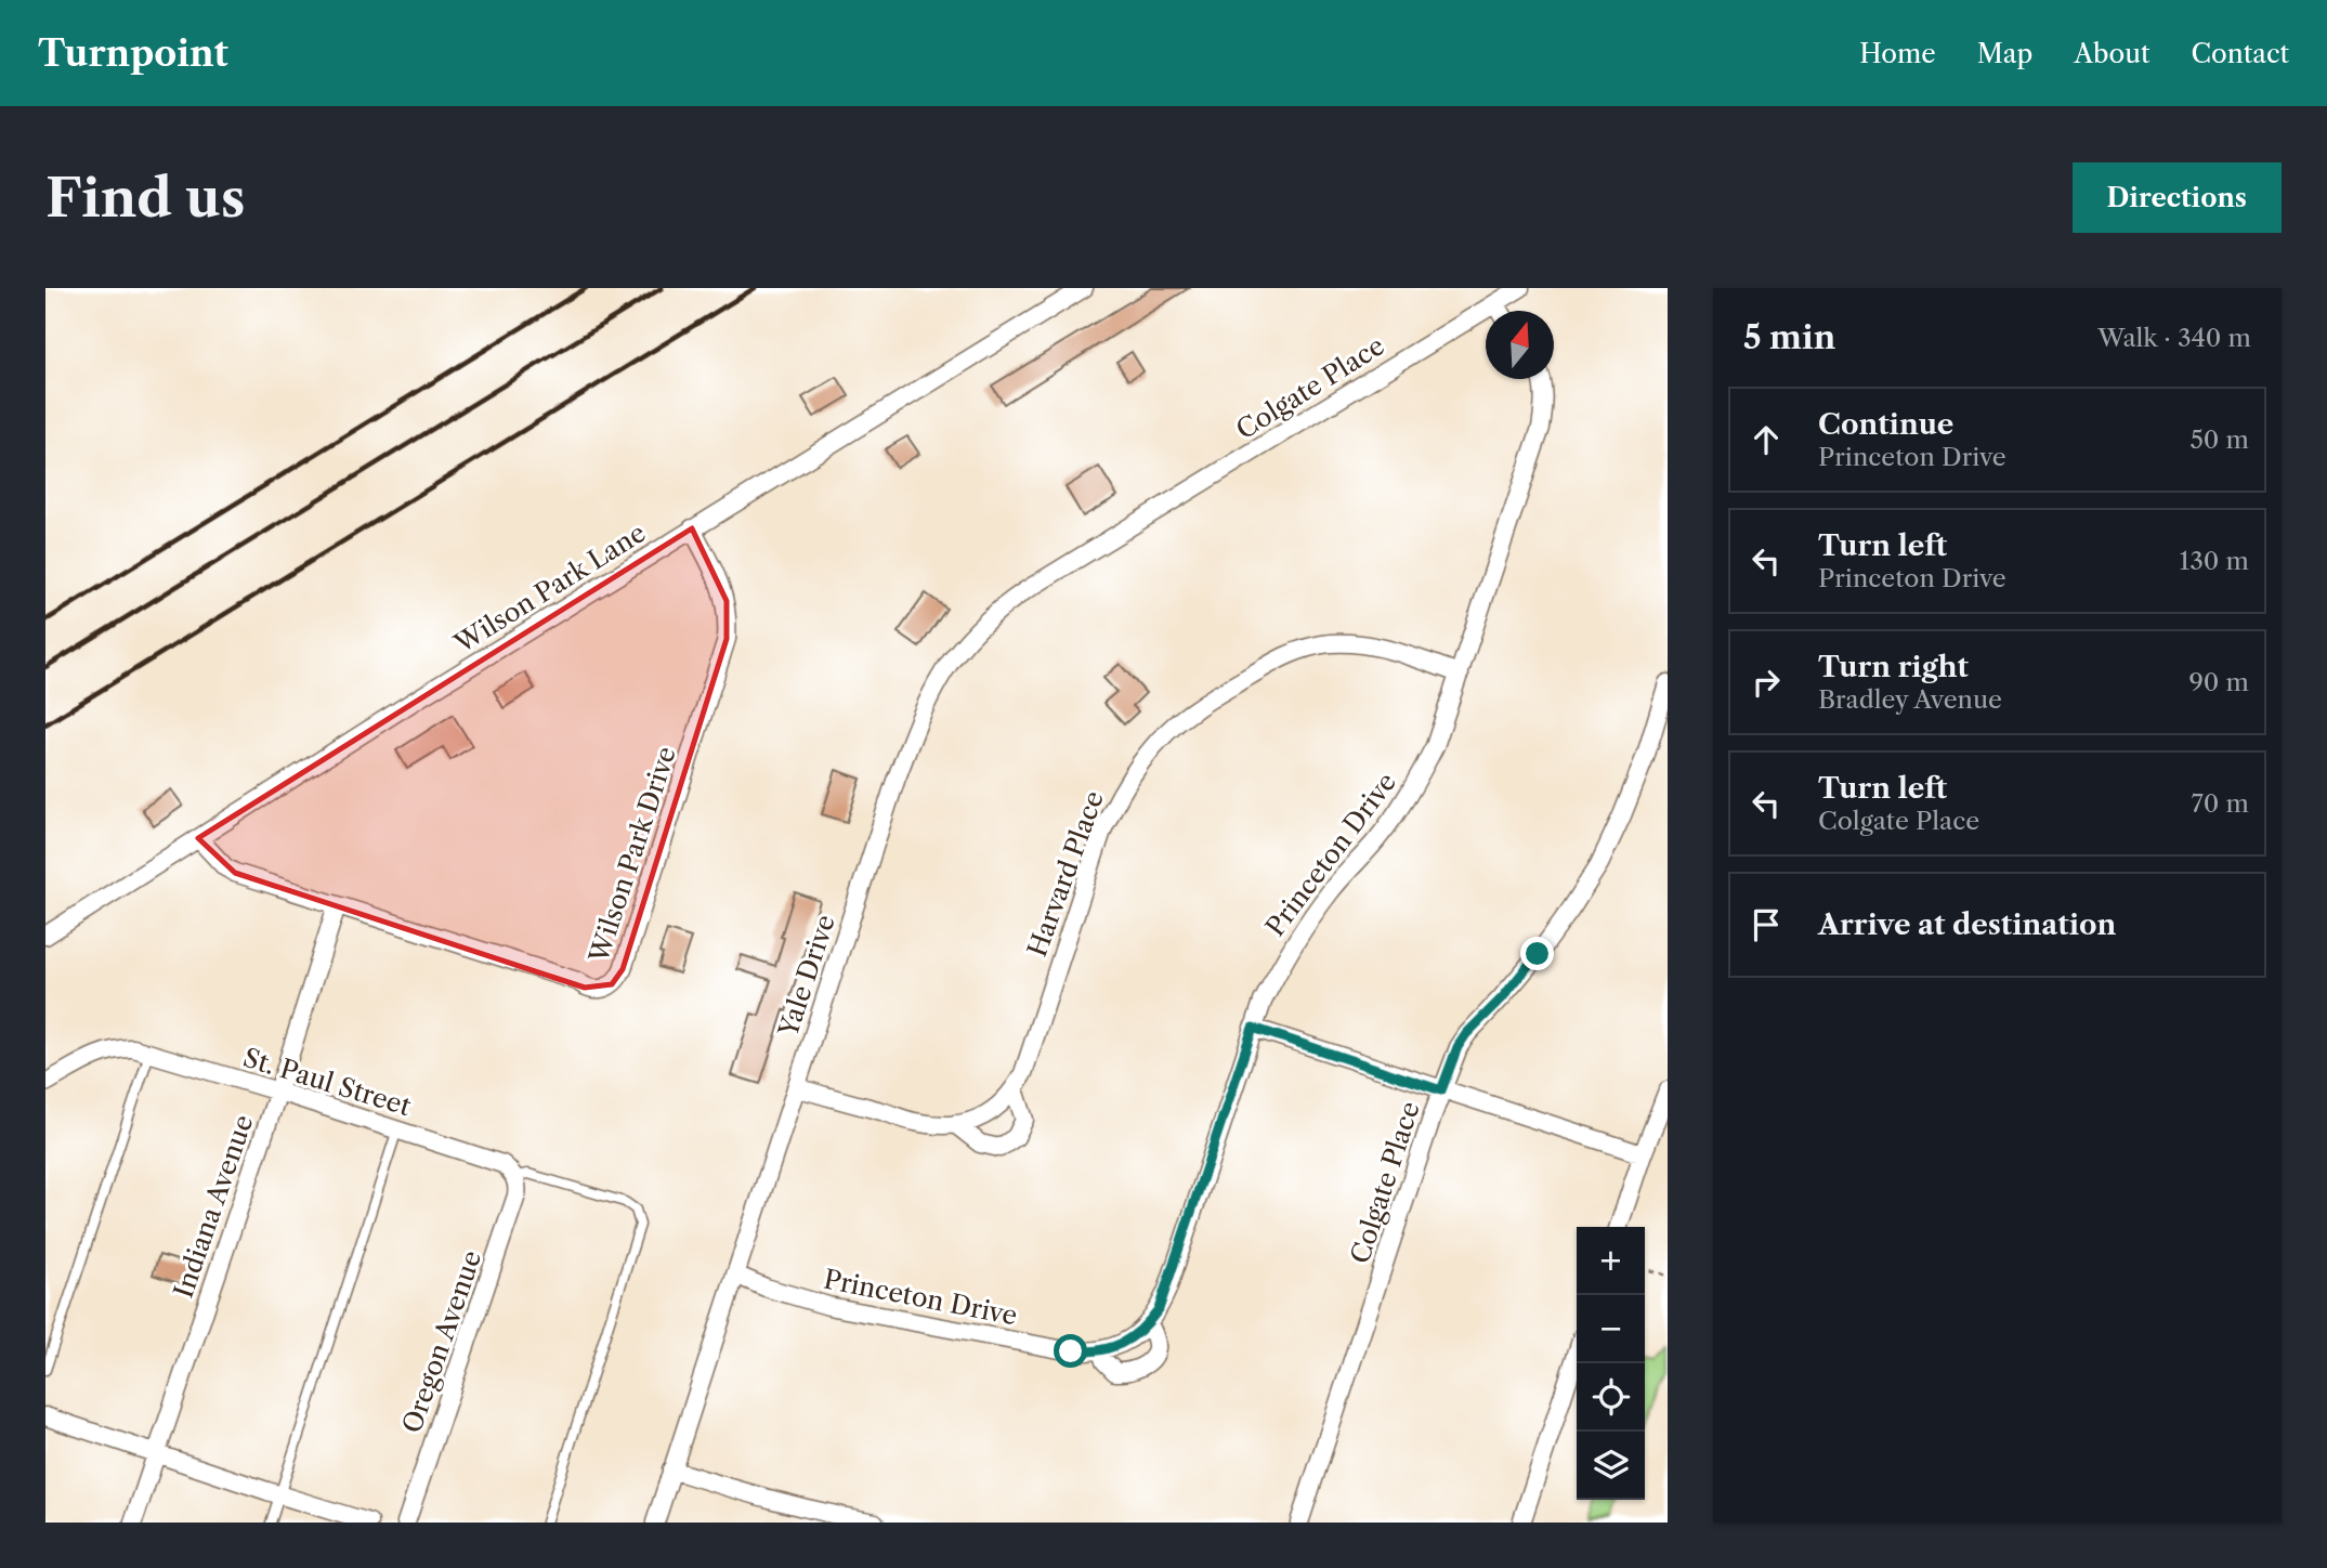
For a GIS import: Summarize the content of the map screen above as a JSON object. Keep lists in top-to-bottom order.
{
  "streets": {
    "street": [
      "Colgate Place",
      "Wilson Park Lane",
      "Wilson Park Drive",
      "Princeton Drive",
      "Harvard Place",
      "Yale Drive",
      "St. Paul Street",
      "Indiana Avenue",
      "Oregon Avenue"
    ]
  },
  "crossings": [
    ["Colgate Place", "Yale Drive"],
    ["Wilson Park Lane", "Wilson Park Drive"],
    ["Wilson Park Drive", "Indiana Avenue"],
    ["Princeton Drive", "Harvard Place"],
    ["Princeton Drive", "Yale Drive"],
    ["Harvard Place", "Yale Drive"],
    ["St. Paul Street", "Indiana Avenue"],
    ["St. Paul Street", "Oregon Avenue"]
  ],
  "north": "top",
  "page": {
    "header": "Turnpoint",
    "nav": [
      "Home",
      "Map",
      "About",
      "Contact"
    ],
    "buttons": "Directions",
    "title": "Find us",
    "heading": ["5 min", "Walk · 340 m"],
    "list": [
      ["Continue", "Princeton Drive", "50 m"],
      ["Turn left", "Princeton Drive", "130 m"],
      ["Turn right", "Bradley Avenue", "90 m"],
      ["Turn left", "Colgate Place", "70 m"],
      "Arrive at destination"
    ],
    "map_buttons": ["+", "−"]
  }
}
